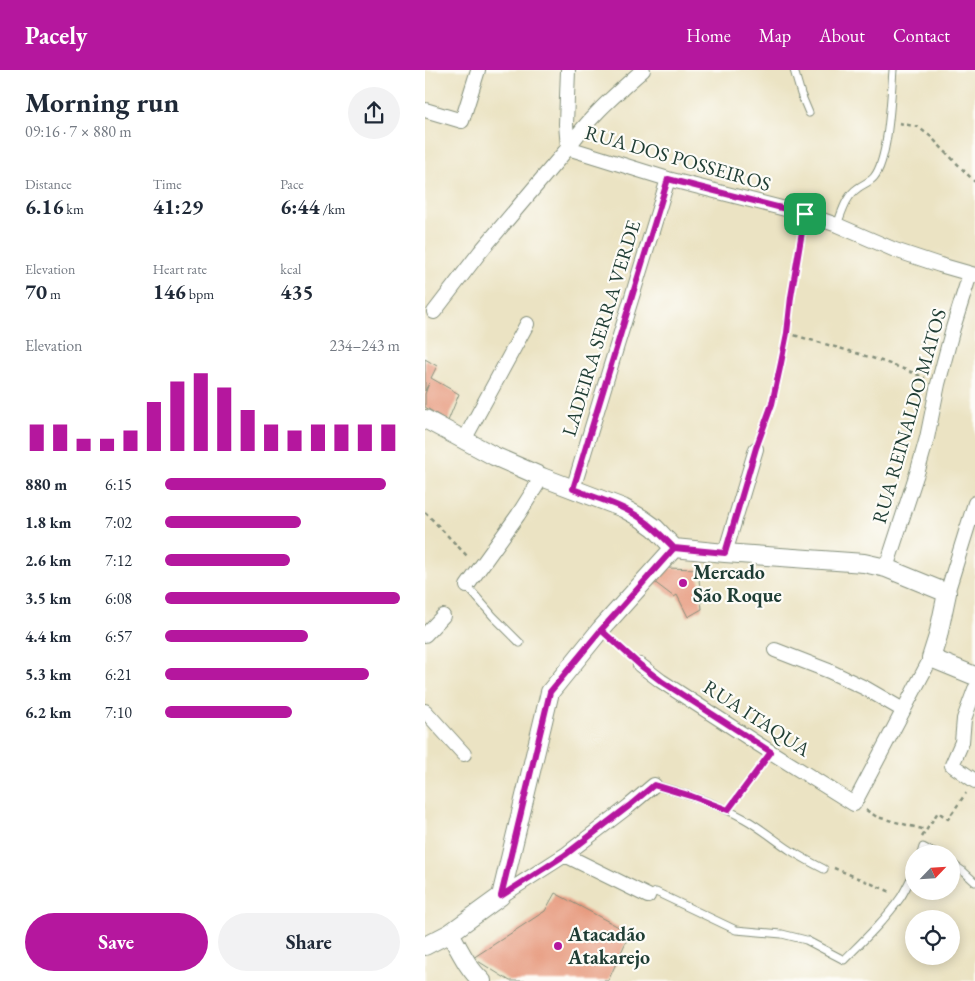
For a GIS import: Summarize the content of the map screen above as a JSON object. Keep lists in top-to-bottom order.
{
  "streets": {
    "street": [
      "RUA DOS POSSEIROS",
      "LADEIRA SERRA VERDE",
      "RUA REINALDO MATOS",
      "RUA ITAQUA"
    ]
  },
  "crossings": [
    ["RUA DOS POSSEIROS", "LADEIRA SERRA VERDE"],
    ["RUA DOS POSSEIROS", "RUA REINALDO MATOS"]
  ],
  "places": ["Mercado São Roque", "Atacadão Atakarejo"],
  "north": "top right",
  "page": {
    "header": "Pacely",
    "nav": [
      "Home",
      "Map",
      "About",
      "Contact"
    ],
    "heading": ["Morning run", "09:16 · 7 × 880 m"],
    "stats": [
      ["Distance", "6.16 km"],
      ["Time", "41:29"],
      ["Pace", "6:44 /km"],
      ["Elevation", "70 m"],
      ["Heart rate", "146 bpm"],
      ["kcal", "435"]
    ],
    "chart": ["Elevation", "234–243 m"],
    "list": [
      {
        "name": "880 m",
        "note": "6:15"
      },
      {
        "name": "1.8 km",
        "note": "7:02"
      },
      {
        "name": "2.6 km",
        "note": "7:12"
      },
      {
        "name": "3.5 km",
        "note": "6:08"
      },
      {
        "name": "4.4 km",
        "note": "6:57"
      },
      {
        "name": "5.3 km",
        "note": "6:21"
      },
      {
        "name": "6.2 km",
        "note": "7:10"
      }
    ],
    "buttons": ["Save", "Share"]
  }
}
